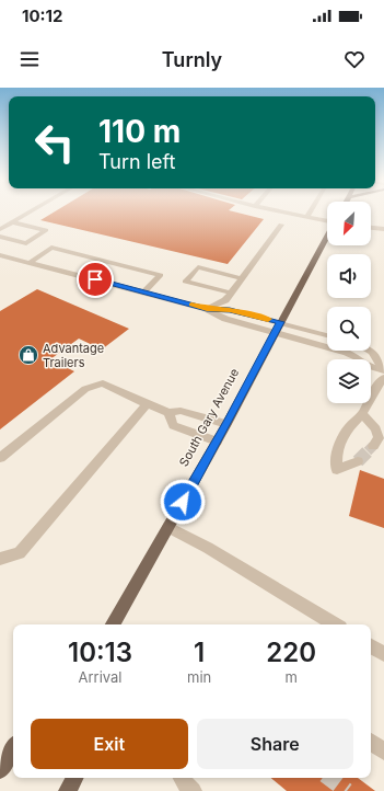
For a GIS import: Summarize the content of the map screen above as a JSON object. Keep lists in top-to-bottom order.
{
  "streets": {
    "main road": ["South Gary Avenue"]
  },
  "places": {
    "shop": ["Advantage Trailers"]
  },
  "north": "bottom left",
  "page": {
    "status": "10:12",
    "header": "Turnly",
    "turn": ["110 m", "Turn left"],
    "eta": [
      "10:13",
      "Arrival",
      "1",
      "min",
      "220",
      "m"
    ],
    "buttons": ["Exit", "Share"]
  }
}
